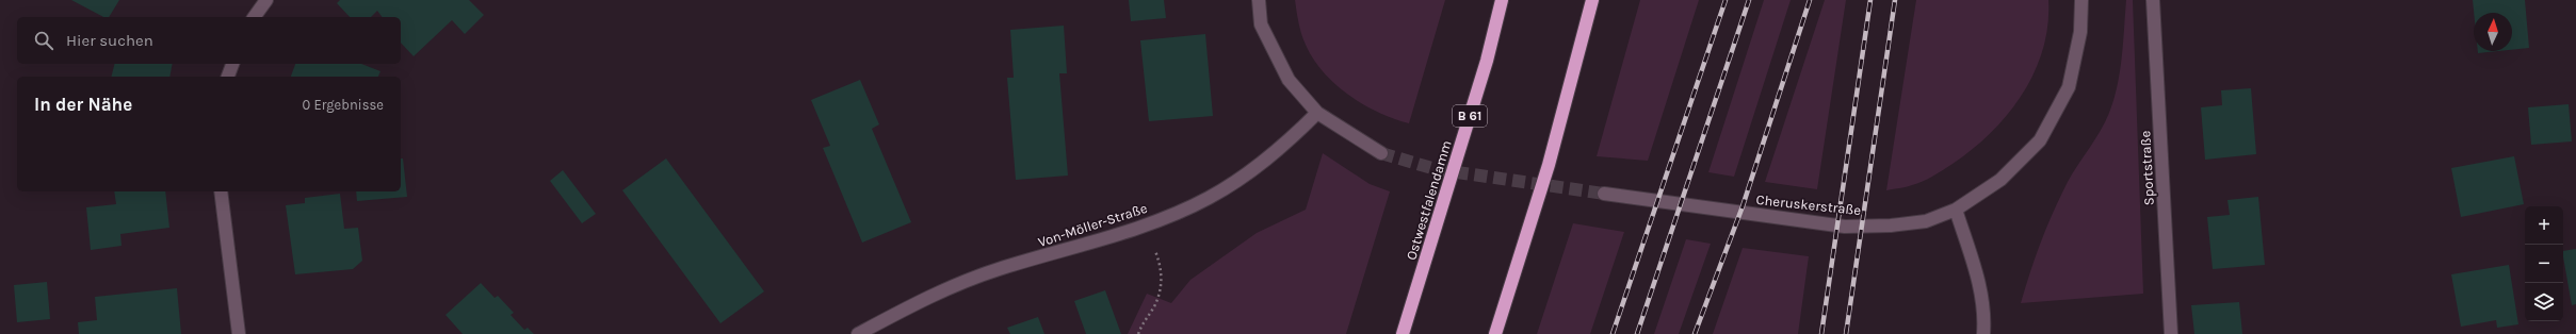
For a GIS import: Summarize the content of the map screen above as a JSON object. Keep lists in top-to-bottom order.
{
  "streets": {
    "highway": ["B 61", "Ostwestfalendamm"],
    "street": ["Sportstraße", "Cheruskerstraße", "Von-Möller-Straße"]
  },
  "north": "top",
  "page": {
    "search": "Hier suchen",
    "heading": ["In der Nähe", "0 Ergebnisse"],
    "map_buttons": ["+", "−"]
  }
}
